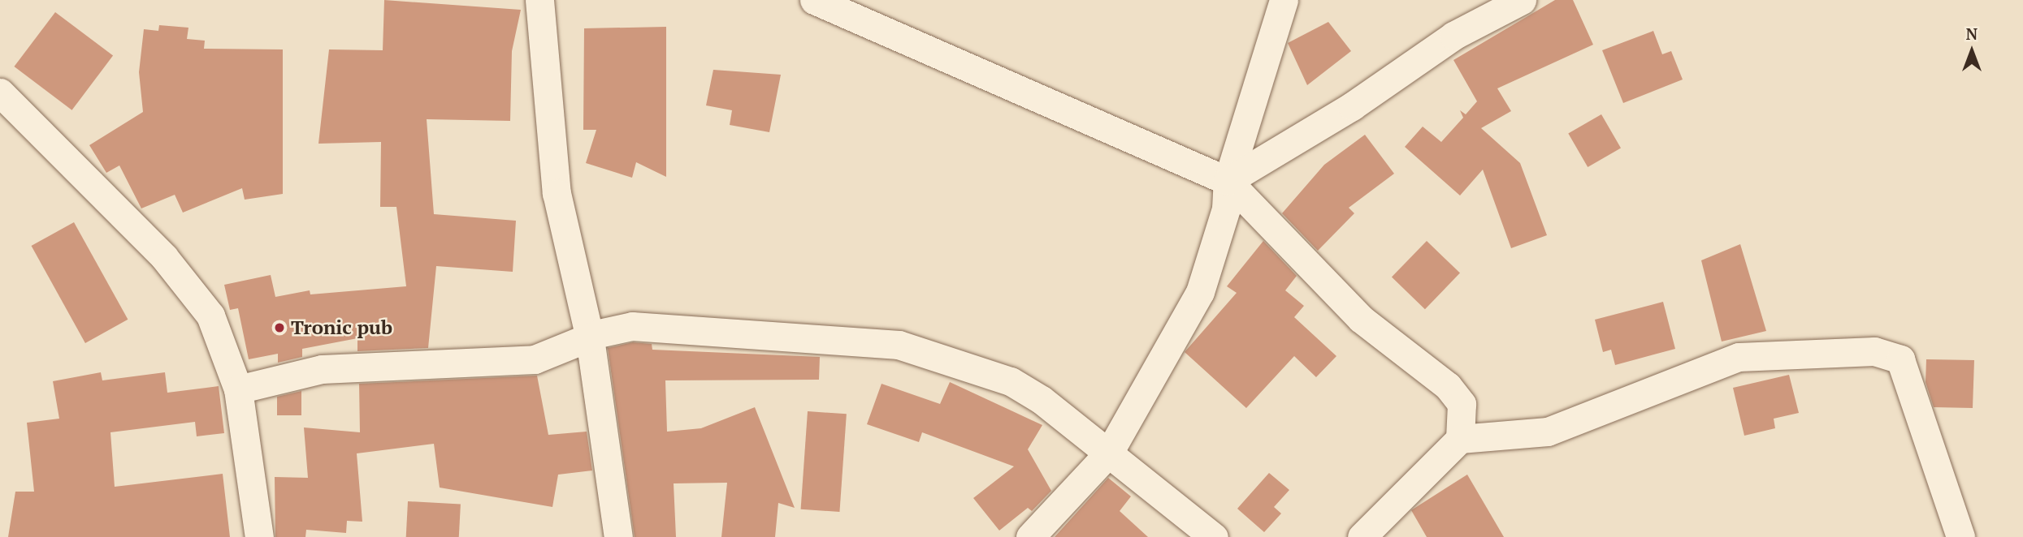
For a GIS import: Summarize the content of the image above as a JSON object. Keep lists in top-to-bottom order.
{
  "places": ["Tronic pub"],
  "north": "top"
}
